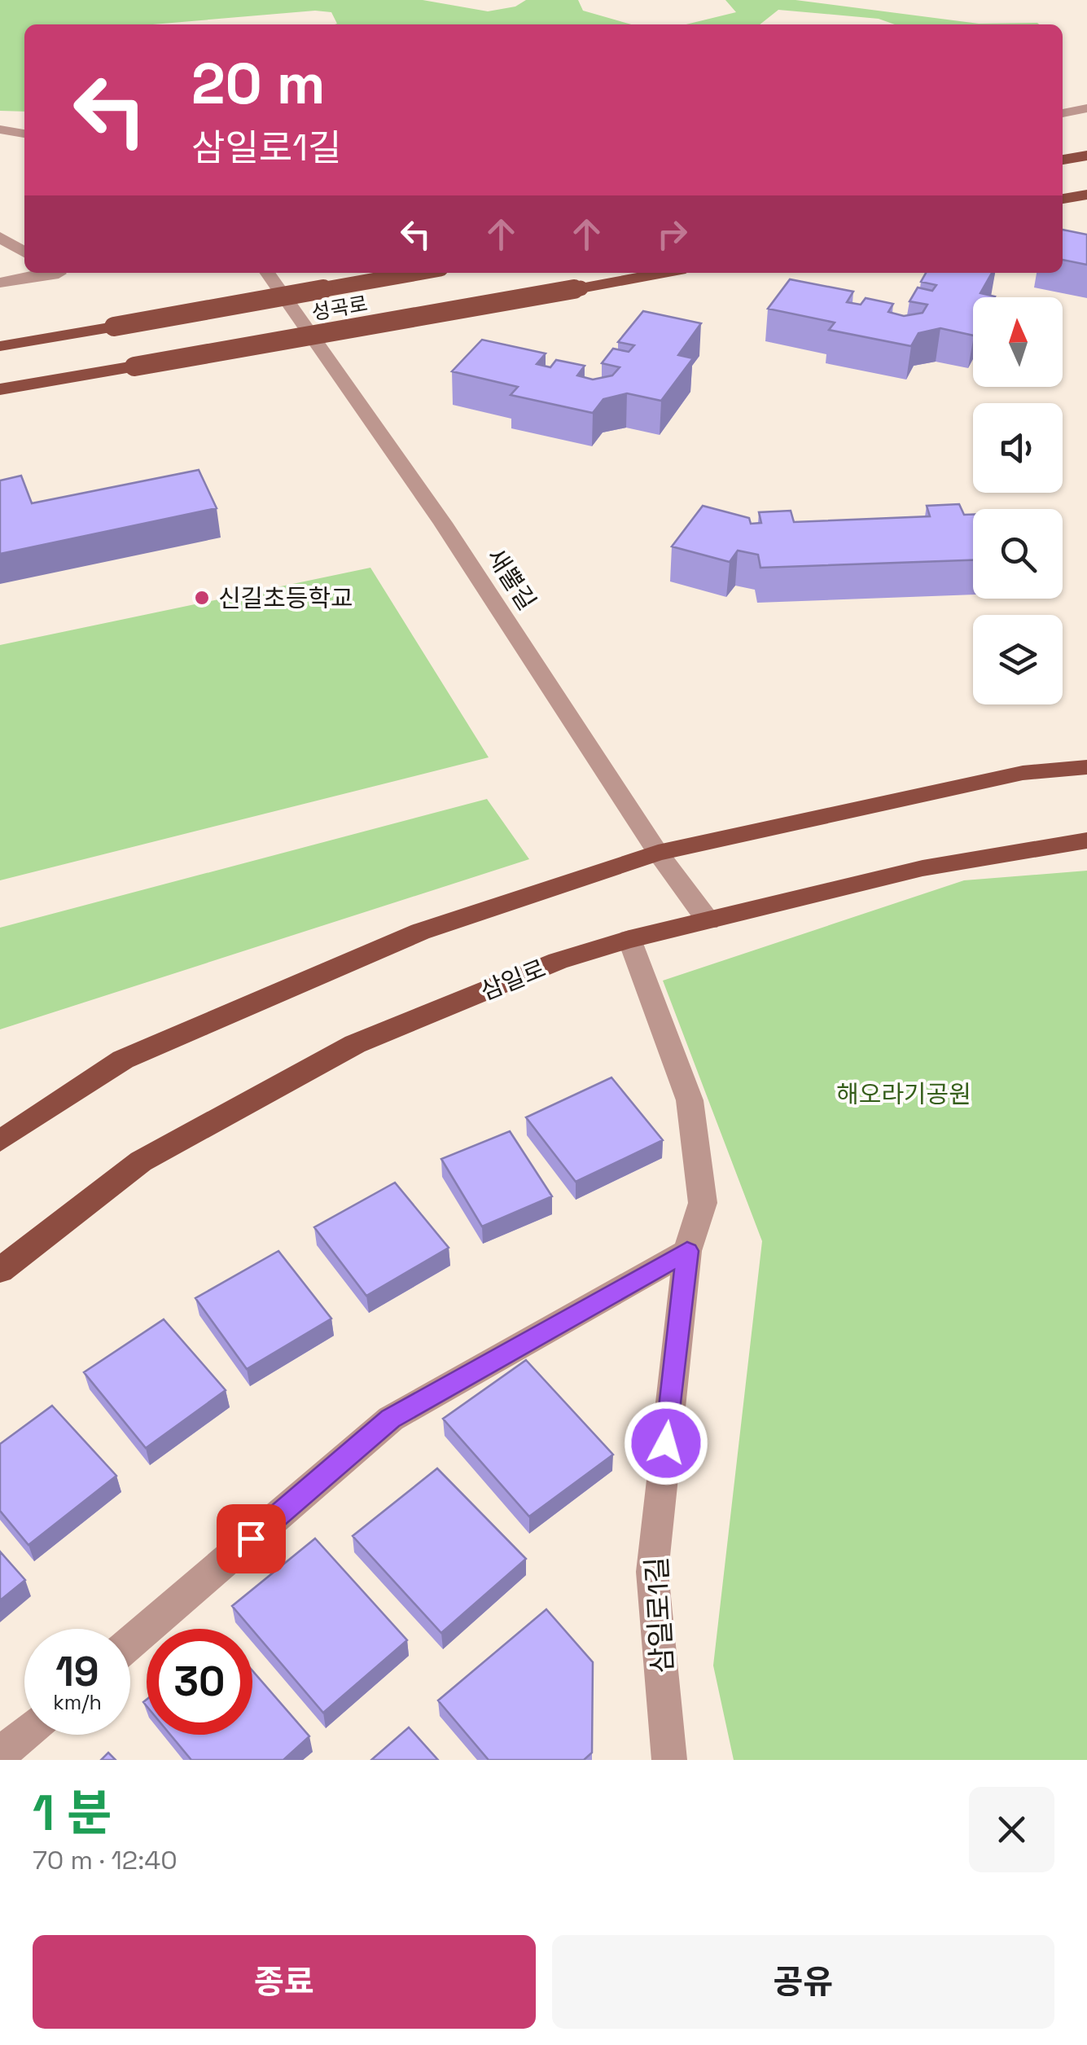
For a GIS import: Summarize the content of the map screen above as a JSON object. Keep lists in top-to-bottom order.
{
  "streets": {
    "main road": ["성곡로", "삼일로"],
    "street": ["새뿔길", "삼일로1길"]
  },
  "crossings": [
    ["새뿔길", "삼일로"],
    ["삼일로", "삼일로1길"]
  ],
  "parks": ["해오라기공원"],
  "places": ["신길초등학교"],
  "north": "top",
  "page": {
    "turn": ["20 m", "삼일로1길"],
    "speed": "19 km/h",
    "limit": "30",
    "heading": ["1 분", "70 m · 12:40"],
    "buttons": ["종료", "공유"]
  }
}
